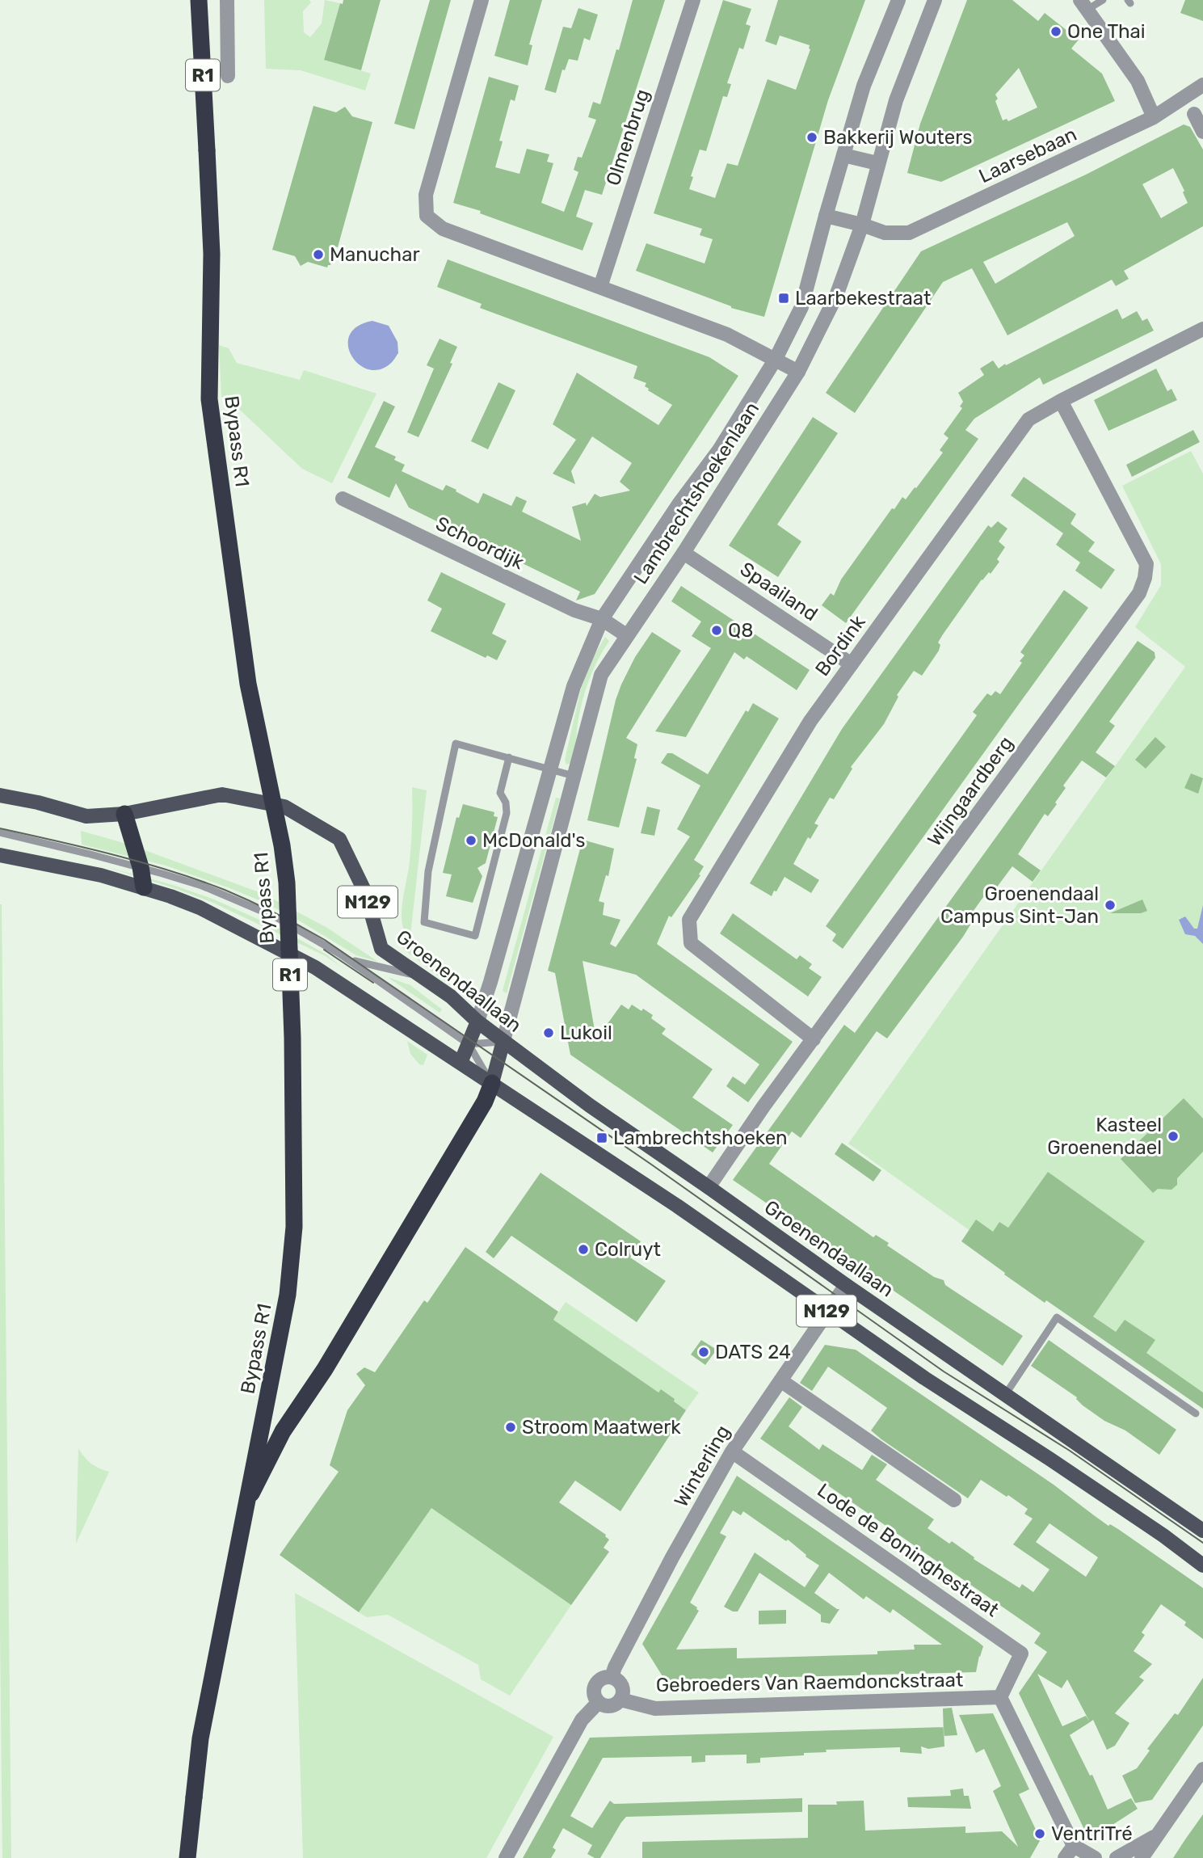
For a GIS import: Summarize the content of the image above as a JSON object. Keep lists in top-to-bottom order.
{
  "streets": {
    "highway": ["R1", "Bypass R1"],
    "main road": ["N129", "Groenendaallaan"],
    "street": [
      "Olmenbrug",
      "Laarsebaan",
      "Lambrechtshoekenlaan",
      "Schoordijk",
      "Spaailand",
      "Bordink",
      "Wijngaardberg",
      "Winterling",
      "Lode de Boninghestraat",
      "Gebroeders Van Raemdonckstraat"
    ]
  },
  "crossings": [
    ["Laarsebaan", "Lambrechtshoekenlaan"],
    ["Lambrechtshoekenlaan", "Schoordijk"],
    ["Lambrechtshoekenlaan", "Spaailand"],
    ["Lambrechtshoekenlaan", "Groenendaallaan"],
    ["Spaailand", "Bordink"],
    ["Bordink", "Wijngaardberg"],
    ["Wijngaardberg", "Groenendaallaan"],
    ["N129", "Winterling"],
    ["Groenendaallaan", "Winterling"],
    ["Winterling", "Lode de Boninghestraat"],
    ["Winterling", "Gebroeders Van Raemdonckstraat"],
    ["Lode de Boninghestraat", "Gebroeders Van Raemdonckstraat"]
  ],
  "places": {
    "other": [
      "One Thai",
      "Bakkerij Wouters",
      "Manuchar",
      "Q8",
      "McDonald's",
      "Groenendaal Campus Sint-Jan",
      "Lukoil",
      "Kasteel Groenendael",
      "Colruyt",
      "DATS 24",
      "Stroom Maatwerk",
      "VentriTré"
    ],
    "transit": ["Laarbekestraat", "Lambrechtshoeken"]
  }
}
